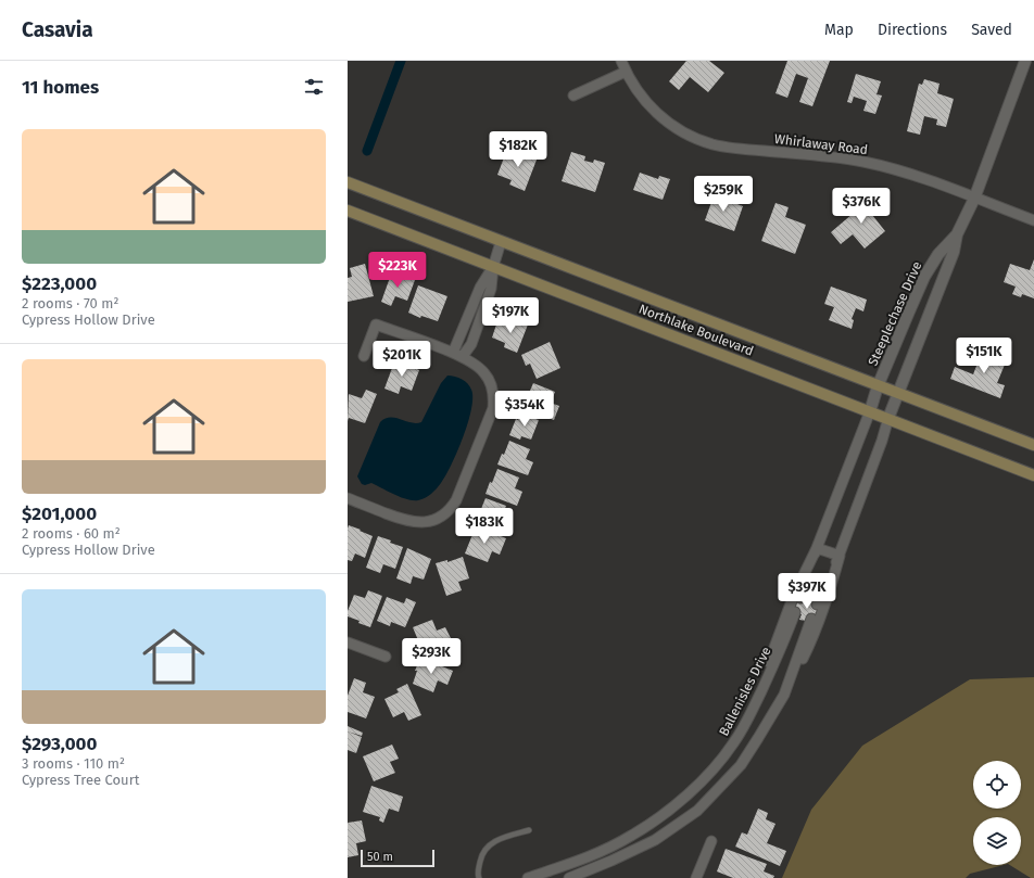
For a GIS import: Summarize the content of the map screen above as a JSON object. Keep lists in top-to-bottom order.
{
  "streets": {
    "main road": ["Northlake Boulevard"],
    "street": ["Whirlaway Road", "Steeplechase Drive", "Ballenisles Drive"]
  },
  "crossings": [
    ["Whirlaway Road", "Steeplechase Drive"],
    ["Steeplechase Drive", "Northlake Boulevard"]
  ],
  "scale_bar": "50 m",
  "page": {
    "header": "Casavia",
    "nav": ["Map", "Directions", "Saved"],
    "heading": "11 homes",
    "list": [
      {
        "name": "$223,000",
        "note": "2 rooms · 70 m² · Cypress Hollow Drive"
      },
      {
        "name": "$201,000",
        "note": "2 rooms · 60 m² · Cypress Hollow Drive"
      },
      {
        "name": "$293,000",
        "note": "3 rooms · 110 m² · Cypress Tree Court"
      }
    ],
    "price": [
      "$182K",
      "$259K",
      "$376K",
      "$223K",
      "$197K",
      "$151K",
      "$201K",
      "$354K",
      "$183K",
      "$397K",
      "$293K"
    ],
    "scale": "50 m"
  }
}
